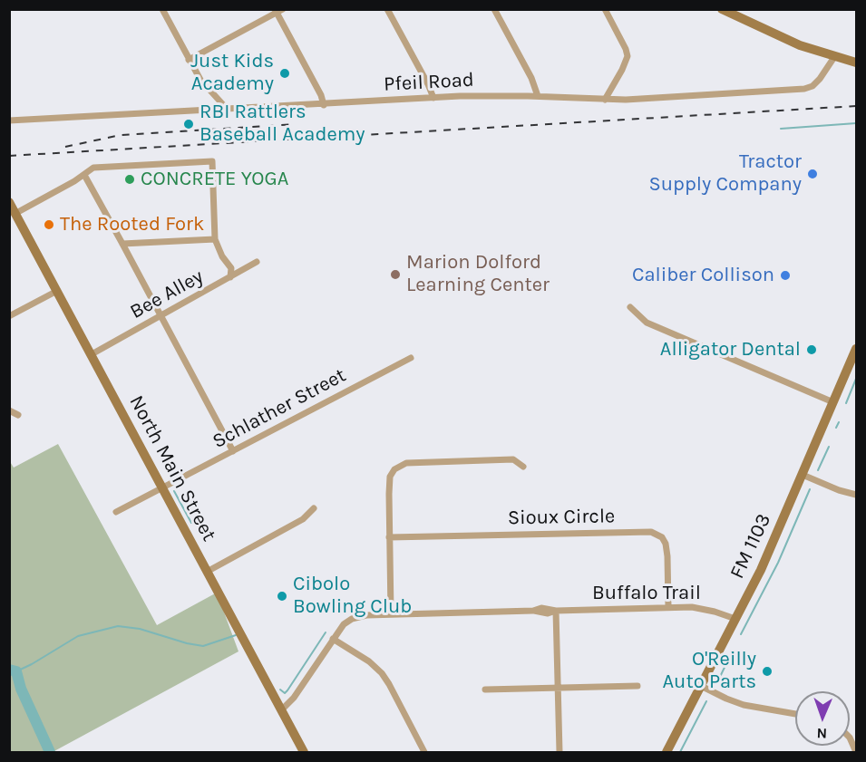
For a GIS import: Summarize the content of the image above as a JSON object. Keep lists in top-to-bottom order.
{
  "streets": {
    "street": [
      "Pfeil Road",
      "Bee Alley",
      "Schlather Street",
      "North Main Street",
      "Sioux Circle",
      "FM 1103",
      "Buffalo Trail"
    ]
  },
  "crossings": [
    ["Bee Alley", "North Main Street"],
    ["Schlather Street", "North Main Street"],
    ["North Main Street", "Buffalo Trail"],
    ["Sioux Circle", "Buffalo Trail"],
    ["FM 1103", "Buffalo Trail"]
  ],
  "places": [
    "Just Kids Academy",
    "RBI Rattlers Baseball Academy",
    "Tractor Supply Company",
    "CONCRETE YOGA",
    "The Rooted Fork",
    "Marion Dolford Learning Center",
    "Caliber Collison",
    "Alligator Dental",
    "Cibolo Bowling Club",
    "O'Reilly Auto Parts"
  ],
  "north": "bottom"
}
